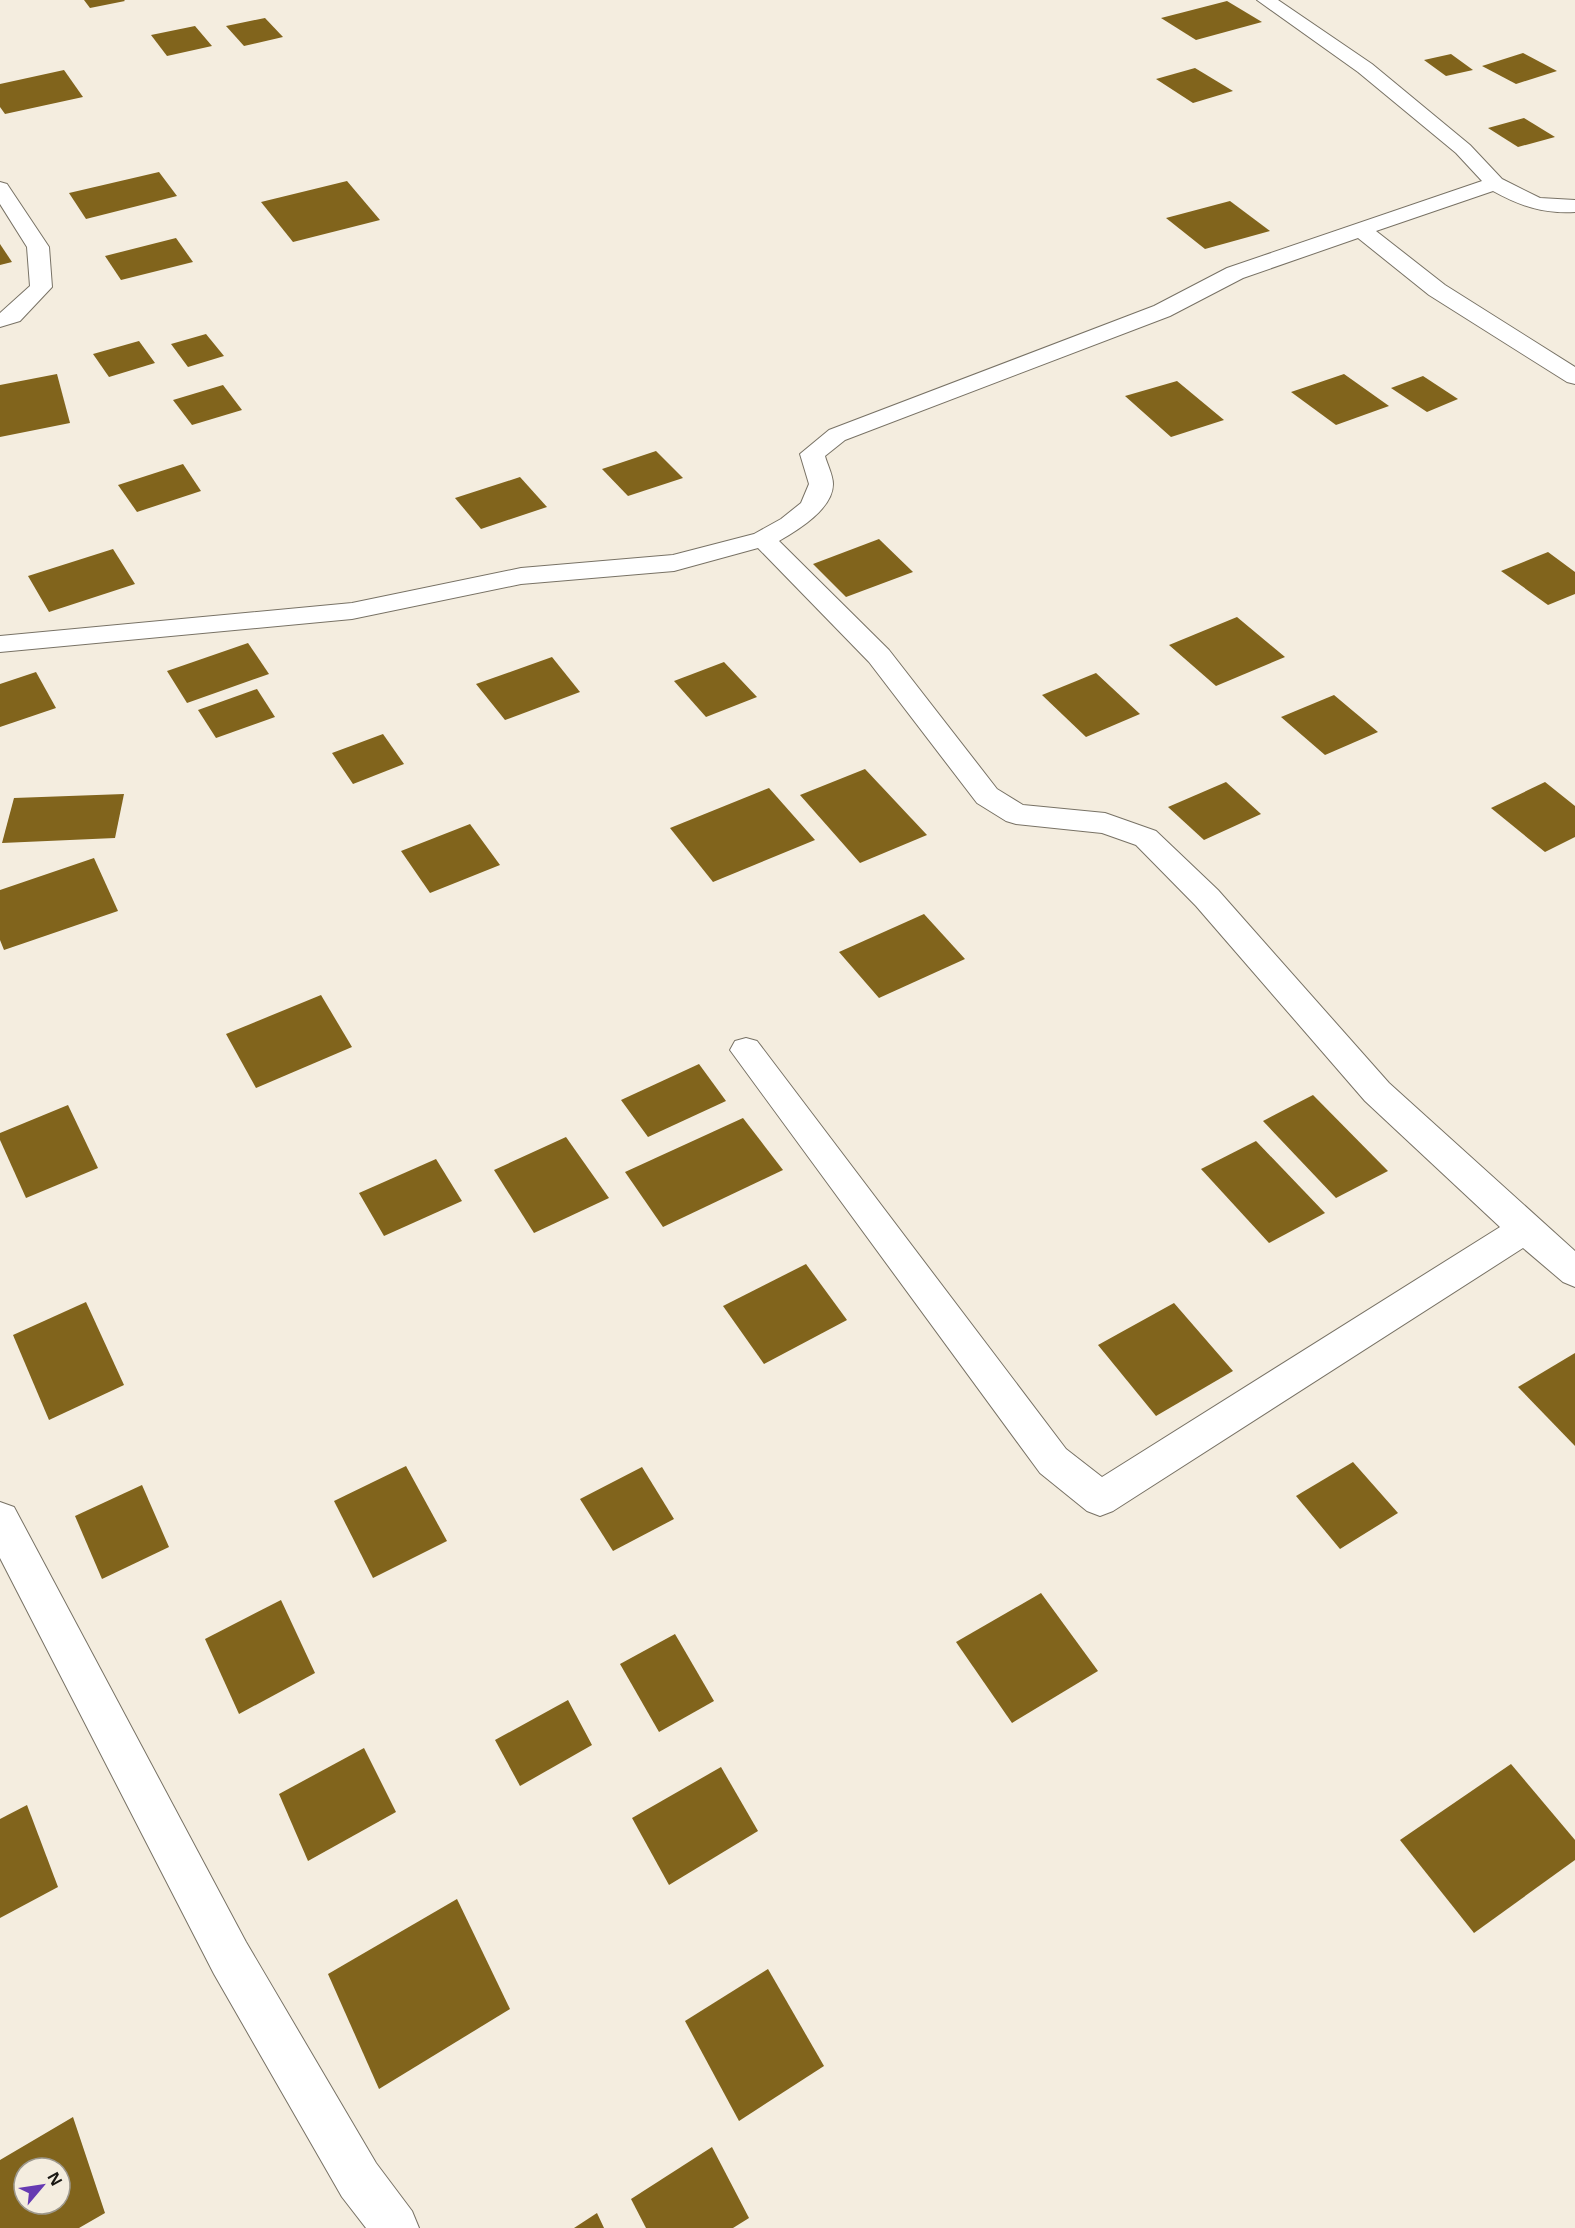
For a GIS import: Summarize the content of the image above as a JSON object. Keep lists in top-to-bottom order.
{
  "north": "top right"
}
